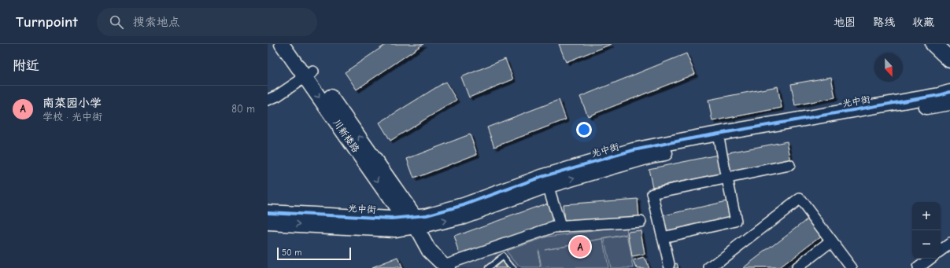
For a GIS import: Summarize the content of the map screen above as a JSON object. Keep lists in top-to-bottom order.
{
  "streets": {
    "street": ["光中街", "川新楼路"]
  },
  "crossings": [
    ["光中街", "川新楼路"]
  ],
  "scale_bar": "50 m",
  "north": "bottom",
  "page": {
    "header": "Turnpoint",
    "search": "搜索地点",
    "nav": ["地图", "路线", "收藏"],
    "heading": "附近",
    "list": [
      {
        "mark": "A",
        "name": "南菜园小学",
        "note": "学校 · 光中街",
        "value": "80 m"
      }
    ],
    "map_buttons": ["+", "−"],
    "pins": "A",
    "scale": "50 m"
  }
}
